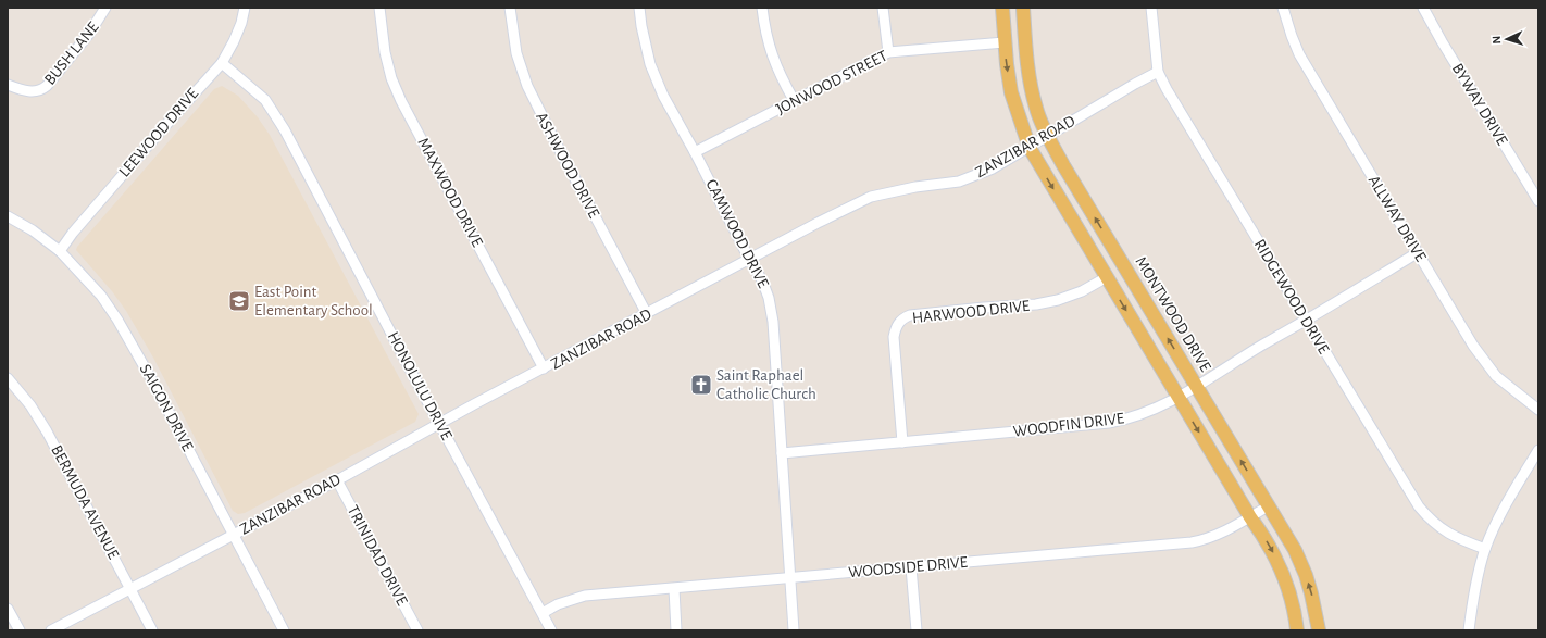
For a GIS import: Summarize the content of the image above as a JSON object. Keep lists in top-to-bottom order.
{
  "streets": {
    "main road": ["MONTWOOD DRIVE"],
    "street": [
      "BUSH LANE",
      "JONWOOD STREET",
      "BYWAY DRIVE",
      "LEEWOOD DRIVE",
      "ZANZIBAR ROAD",
      "ASHWOOD DRIVE",
      "MAXWOOD DRIVE",
      "ALLWAY DRIVE",
      "CAMWOOD DRIVE",
      "RIDGEWOOD DRIVE",
      "HARWOOD DRIVE",
      "HONOLULU DRIVE",
      "SAIGON DRIVE",
      "WOODFIN DRIVE",
      "BERMUDA AVENUE",
      "TRINIDAD DRIVE",
      "WOODSIDE DRIVE"
    ]
  },
  "crossings": [
    ["JONWOOD STREET", "CAMWOOD DRIVE"],
    ["LEEWOOD DRIVE", "HONOLULU DRIVE"],
    ["LEEWOOD DRIVE", "SAIGON DRIVE"],
    ["ZANZIBAR ROAD", "ASHWOOD DRIVE"],
    ["ZANZIBAR ROAD", "MAXWOOD DRIVE"],
    ["ZANZIBAR ROAD", "CAMWOOD DRIVE"],
    ["ZANZIBAR ROAD", "RIDGEWOOD DRIVE"],
    ["ZANZIBAR ROAD", "MONTWOOD DRIVE"],
    ["ZANZIBAR ROAD", "HONOLULU DRIVE"],
    ["ZANZIBAR ROAD", "SAIGON DRIVE"],
    ["ZANZIBAR ROAD", "BERMUDA AVENUE"],
    ["ZANZIBAR ROAD", "TRINIDAD DRIVE"],
    ["ALLWAY DRIVE", "WOODFIN DRIVE"],
    ["CAMWOOD DRIVE", "WOODFIN DRIVE"],
    ["CAMWOOD DRIVE", "WOODSIDE DRIVE"],
    ["RIDGEWOOD DRIVE", "WOODFIN DRIVE"],
    ["HARWOOD DRIVE", "WOODFIN DRIVE"],
    ["MONTWOOD DRIVE", "WOODFIN DRIVE"],
    ["MONTWOOD DRIVE", "WOODSIDE DRIVE"],
    ["HONOLULU DRIVE", "WOODSIDE DRIVE"]
  ],
  "places": {
    "school or university": ["East Point Elementary School"],
    "church": ["Saint Raphael Catholic Church"]
  },
  "north": "left"
}
